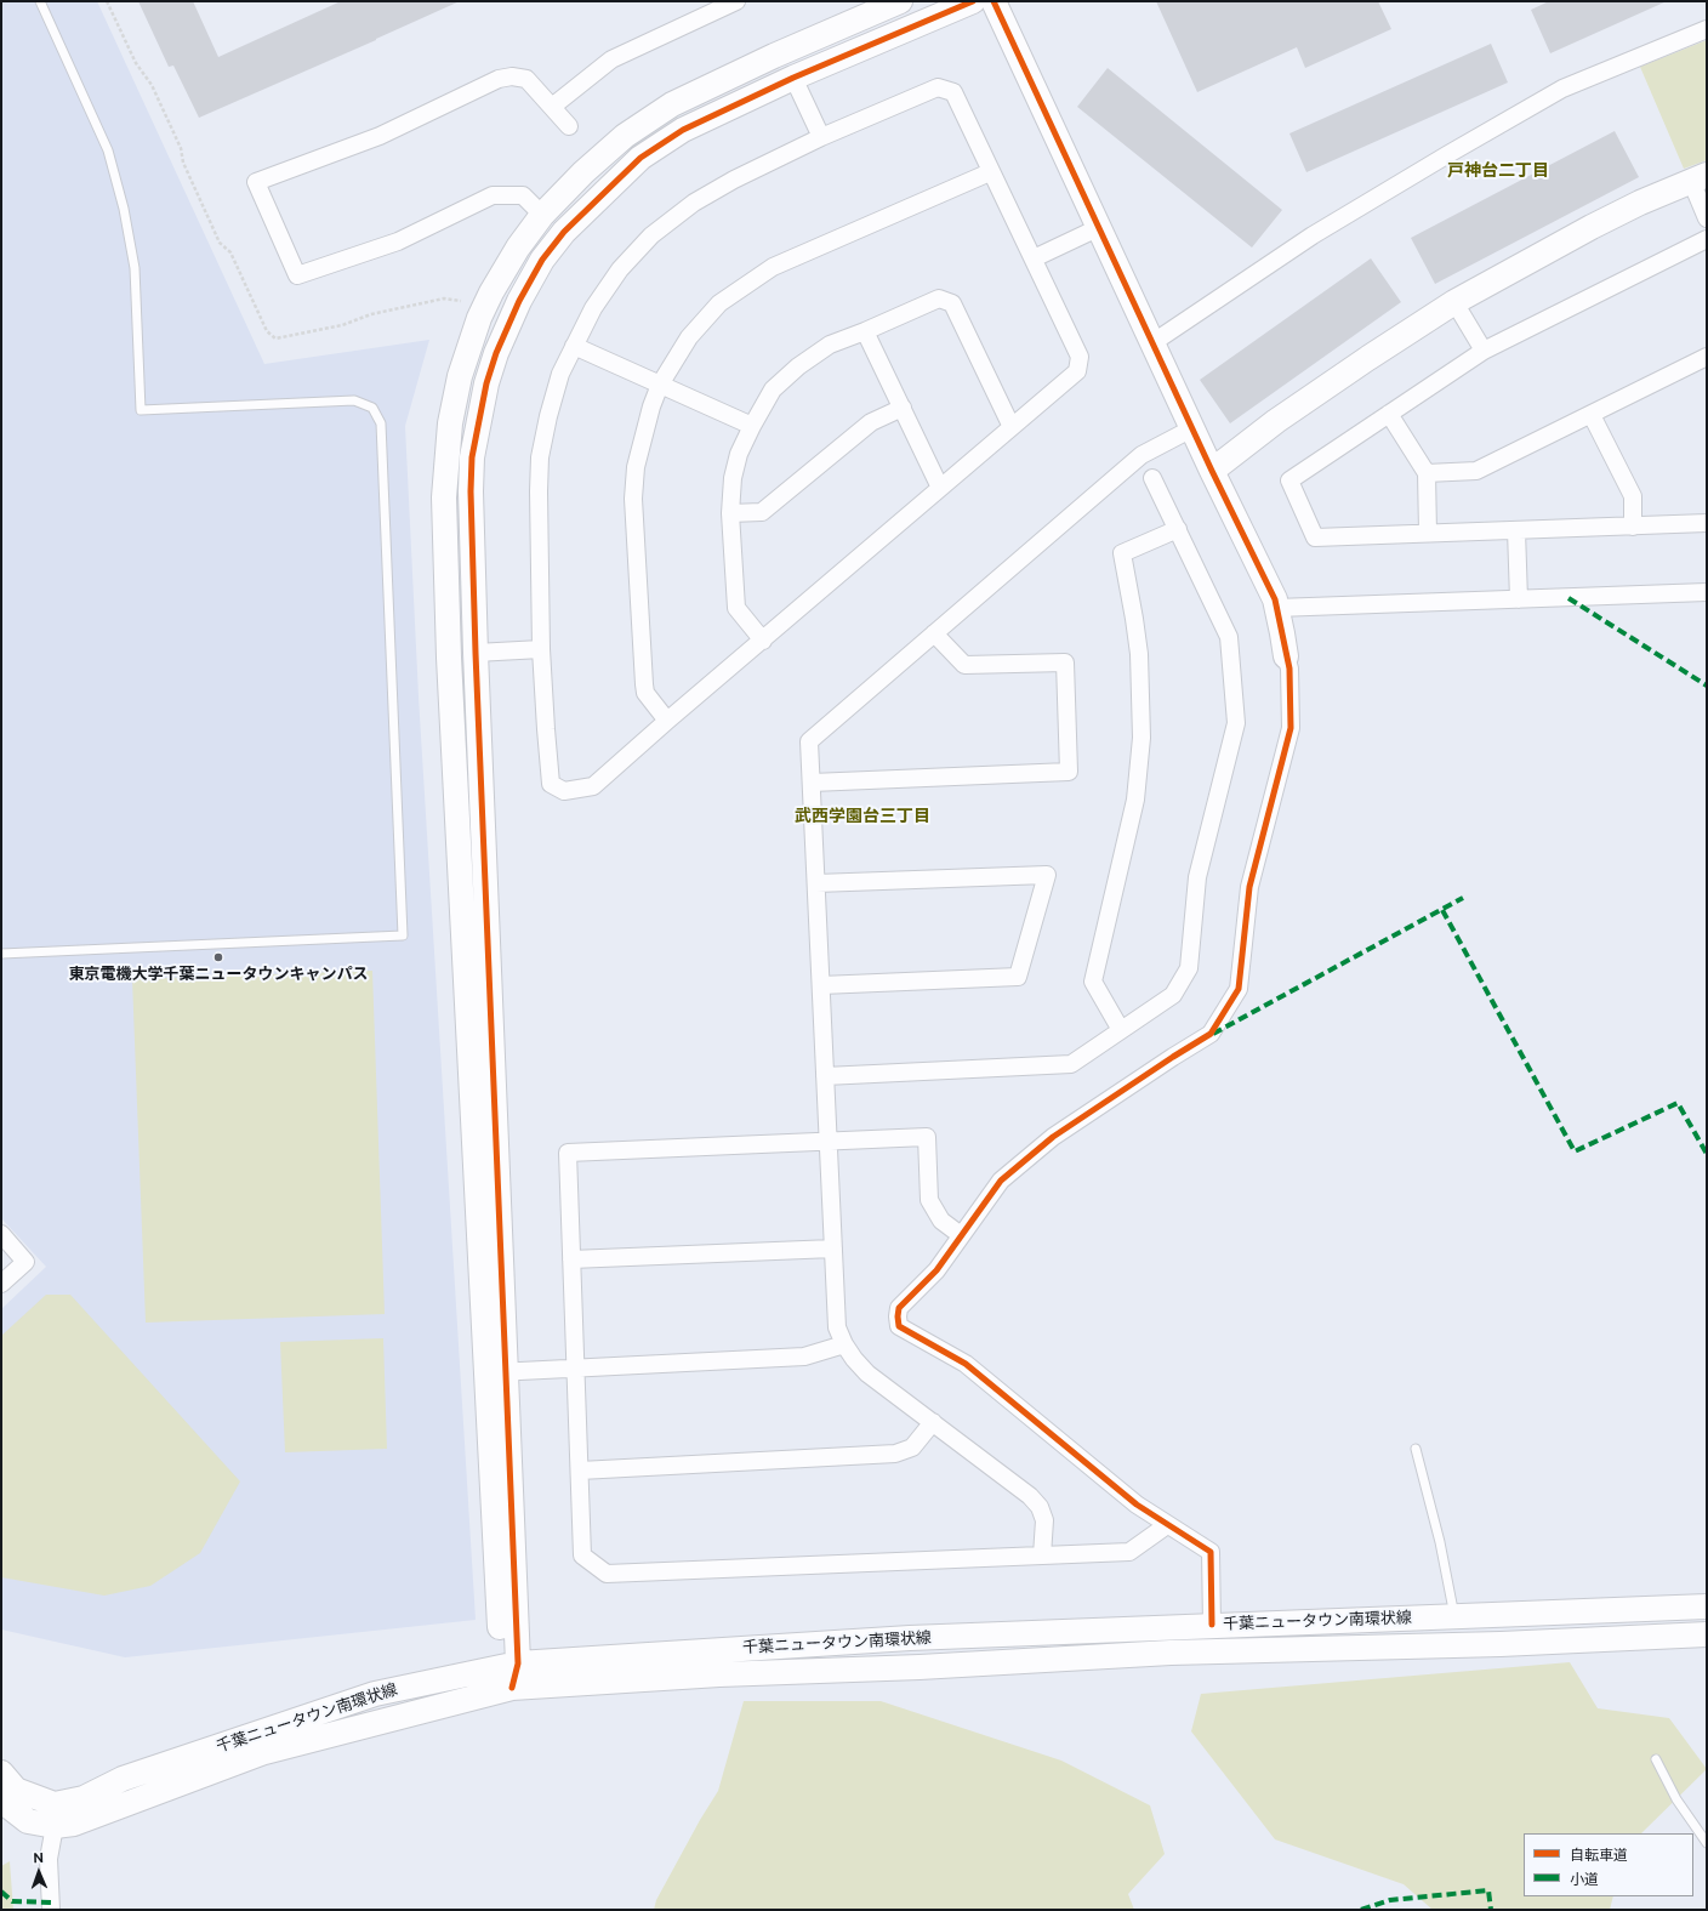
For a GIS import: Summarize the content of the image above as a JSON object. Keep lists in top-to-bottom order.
{
  "streets": {
    "street": ["千葉ニュータウン南環状線"]
  },
  "districts": ["戸神台二丁目", "武西学園台三丁目"],
  "places": ["東京電機大学千葉ニュータウンキャンパス"],
  "legend": ["自転車道", "小道"],
  "north": "top"
}
